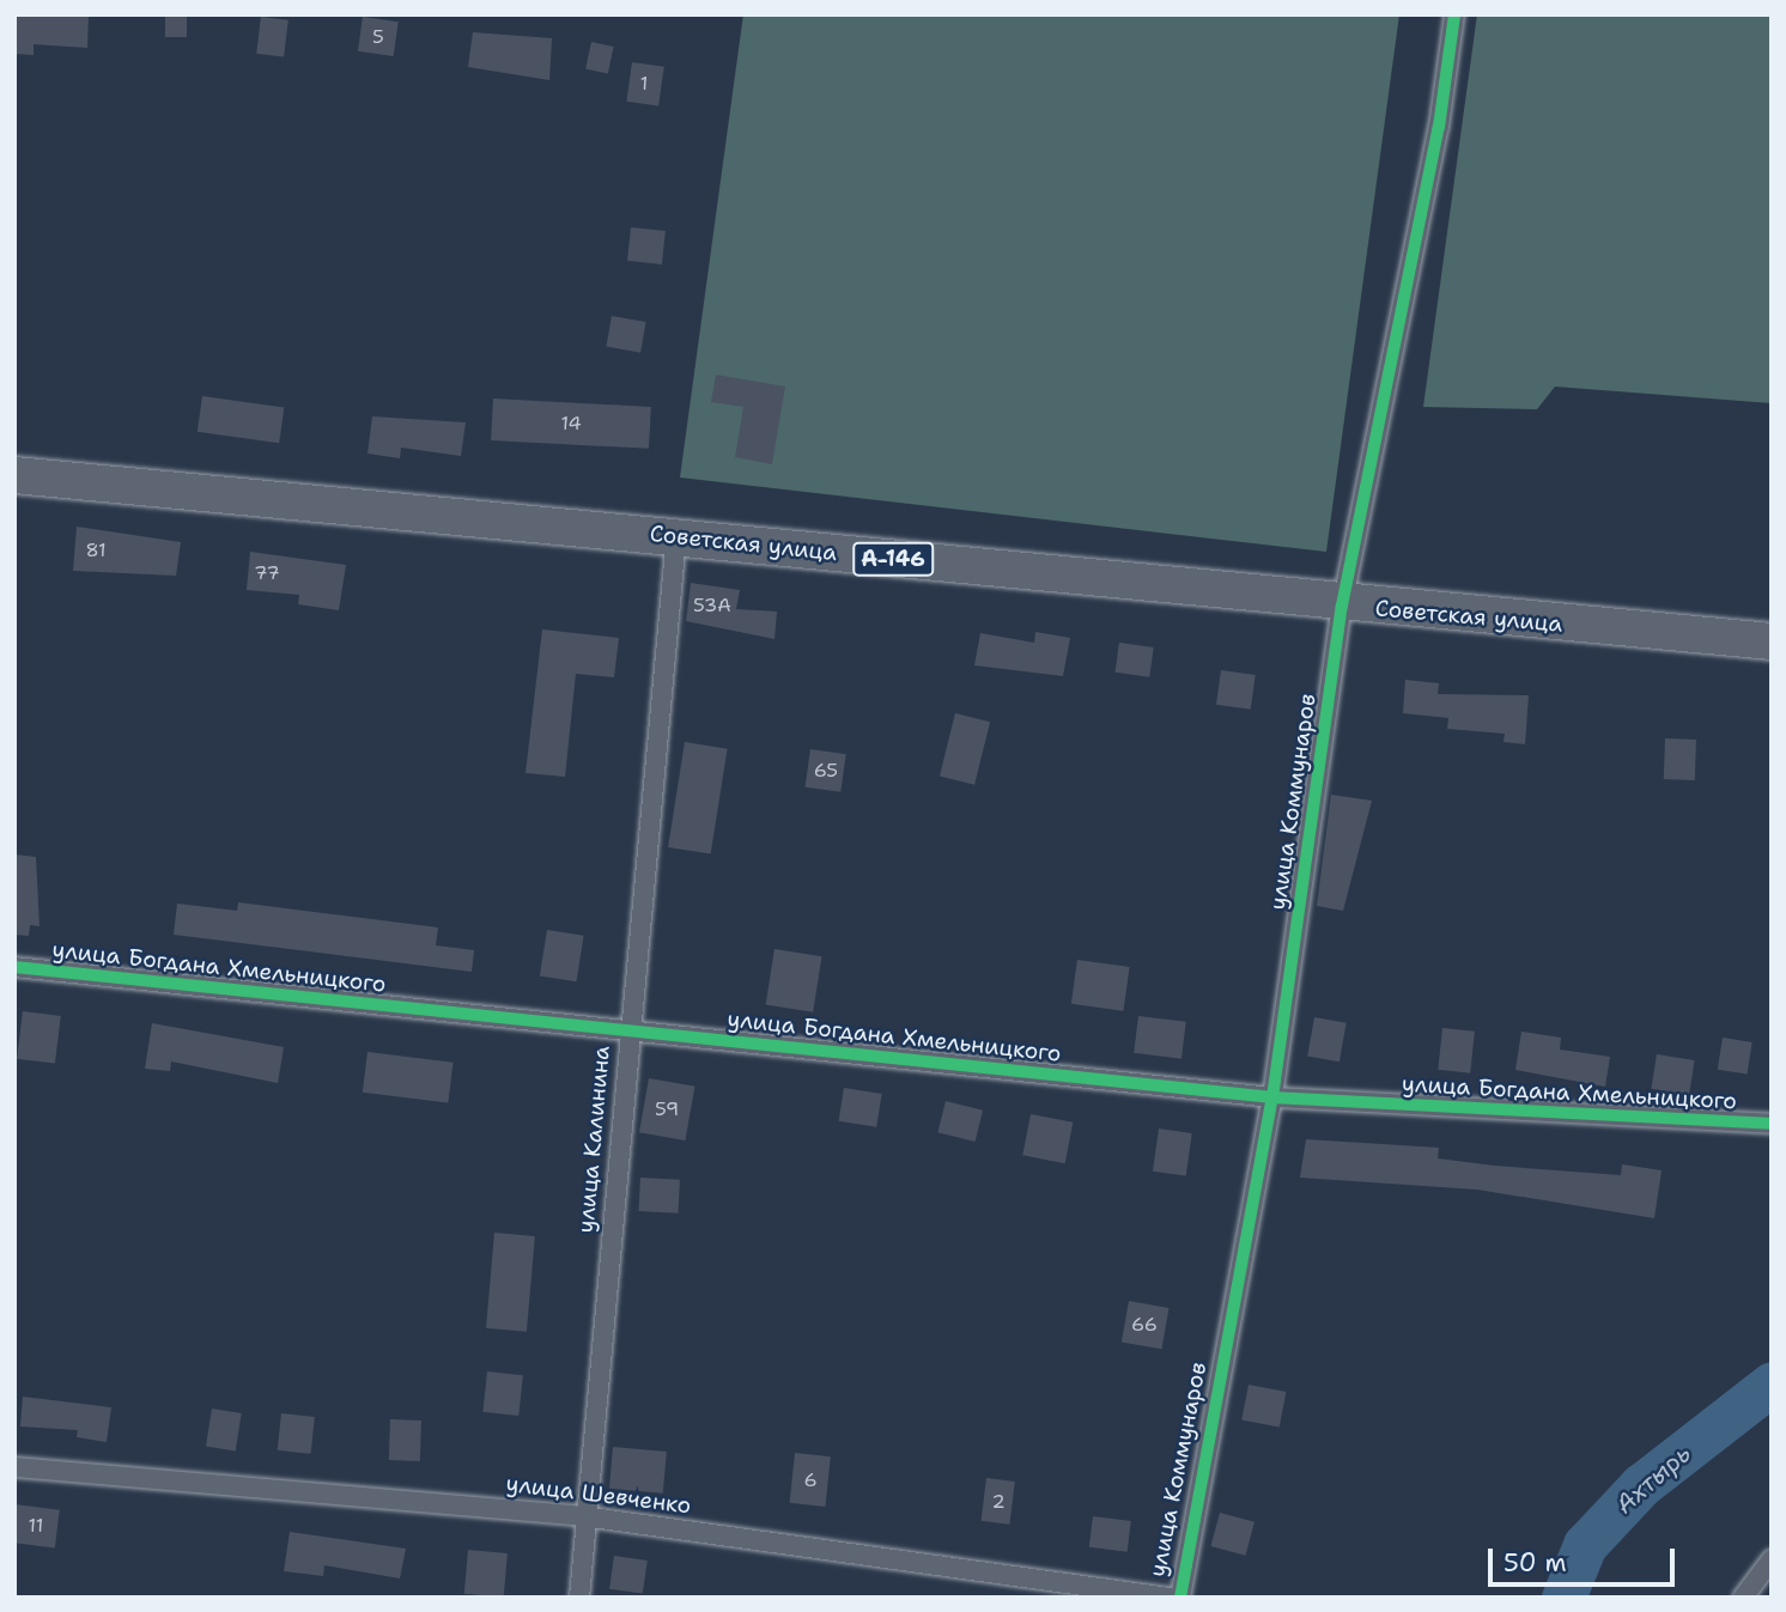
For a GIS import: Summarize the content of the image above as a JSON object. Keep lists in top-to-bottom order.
{
  "streets": {
    "highway": ["Советская улица", "А-146"],
    "street": [
      "улица Коммунаров",
      "улица Богдана Хмельницкого",
      "улица Калинина",
      "улица Шевченко"
    ]
  },
  "crossings": [
    ["Советская улица", "улица Коммунаров"],
    ["Советская улица", "улица Калинина"],
    ["улица Коммунаров", "улица Богдана Хмельницкого"],
    ["улица Богдана Хмельницкого", "улица Калинина"],
    ["улица Калинина", "улица Шевченко"]
  ],
  "water": ["Ахтырь"],
  "house_numbers": [
    "5",
    "1",
    "14",
    "81",
    "77",
    "53А",
    "65",
    "59",
    "66",
    "6",
    "2",
    "11"
  ],
  "scale_bar": "50 m"
}
